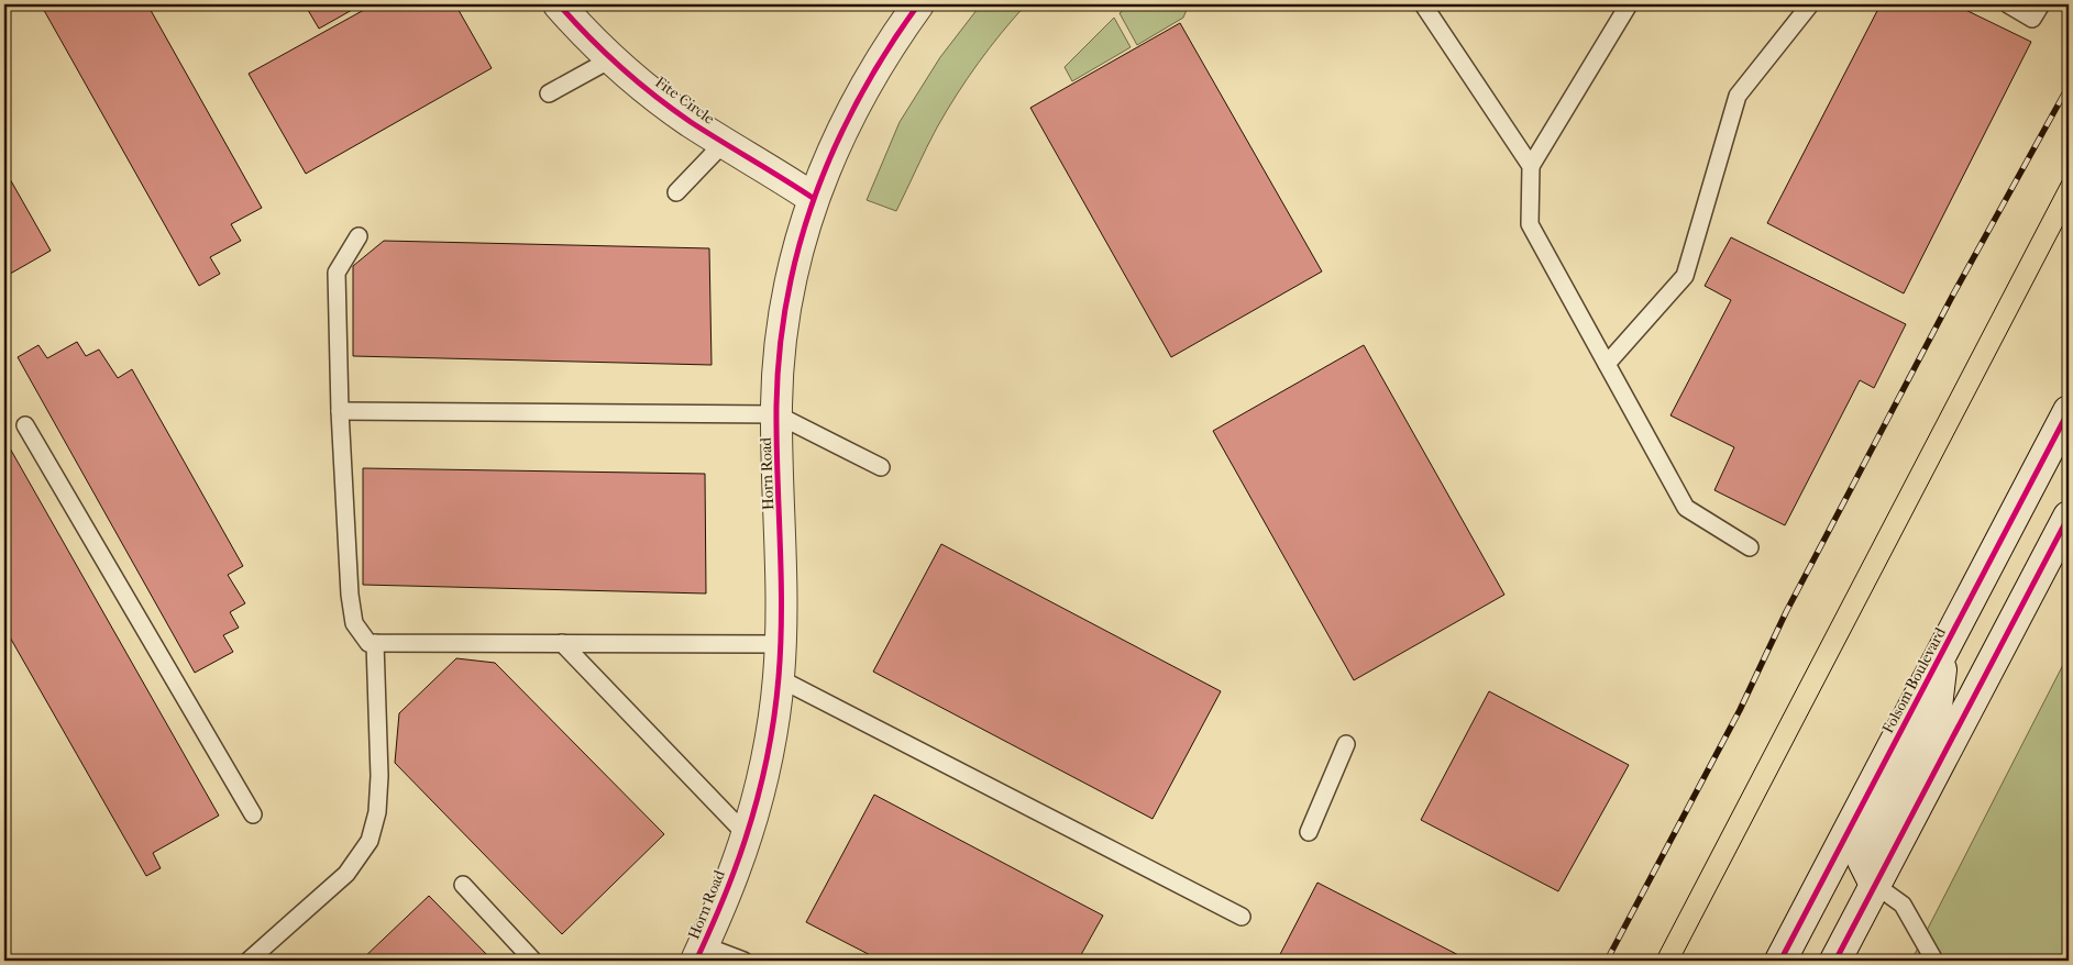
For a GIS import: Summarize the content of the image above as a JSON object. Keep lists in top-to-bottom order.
{
  "streets": {
    "main road": ["Fite Circle", "Horn Road", "Folsom Boulevard"]
  },
  "crossings": [
    ["Fite Circle", "Horn Road"]
  ]
}
